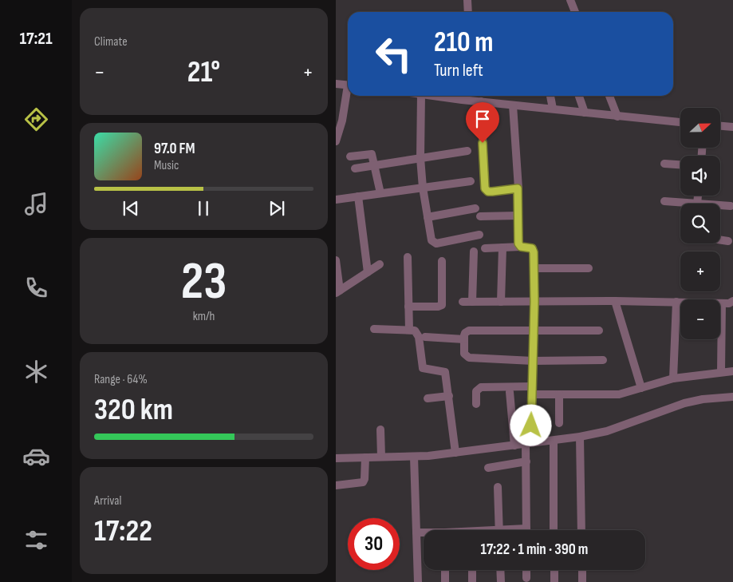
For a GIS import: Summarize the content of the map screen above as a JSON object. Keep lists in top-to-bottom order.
{
  "north": "right",
  "page": {
    "tabs": "17:21",
    "tile": [
      "Climate",
      ["23", "km/h"],
      ["Range · 64%", "320 km"],
      ["Arrival", "17:22"]
    ],
    "turn": ["210 m", "Turn left"],
    "heat": ["−", "21°", "+"],
    "map_buttons": ["+", "−"],
    "song": ["97.0 FM", "Music"],
    "limit": "30",
    "trip": "17:22 · 1 min · 390 m"
  }
}
